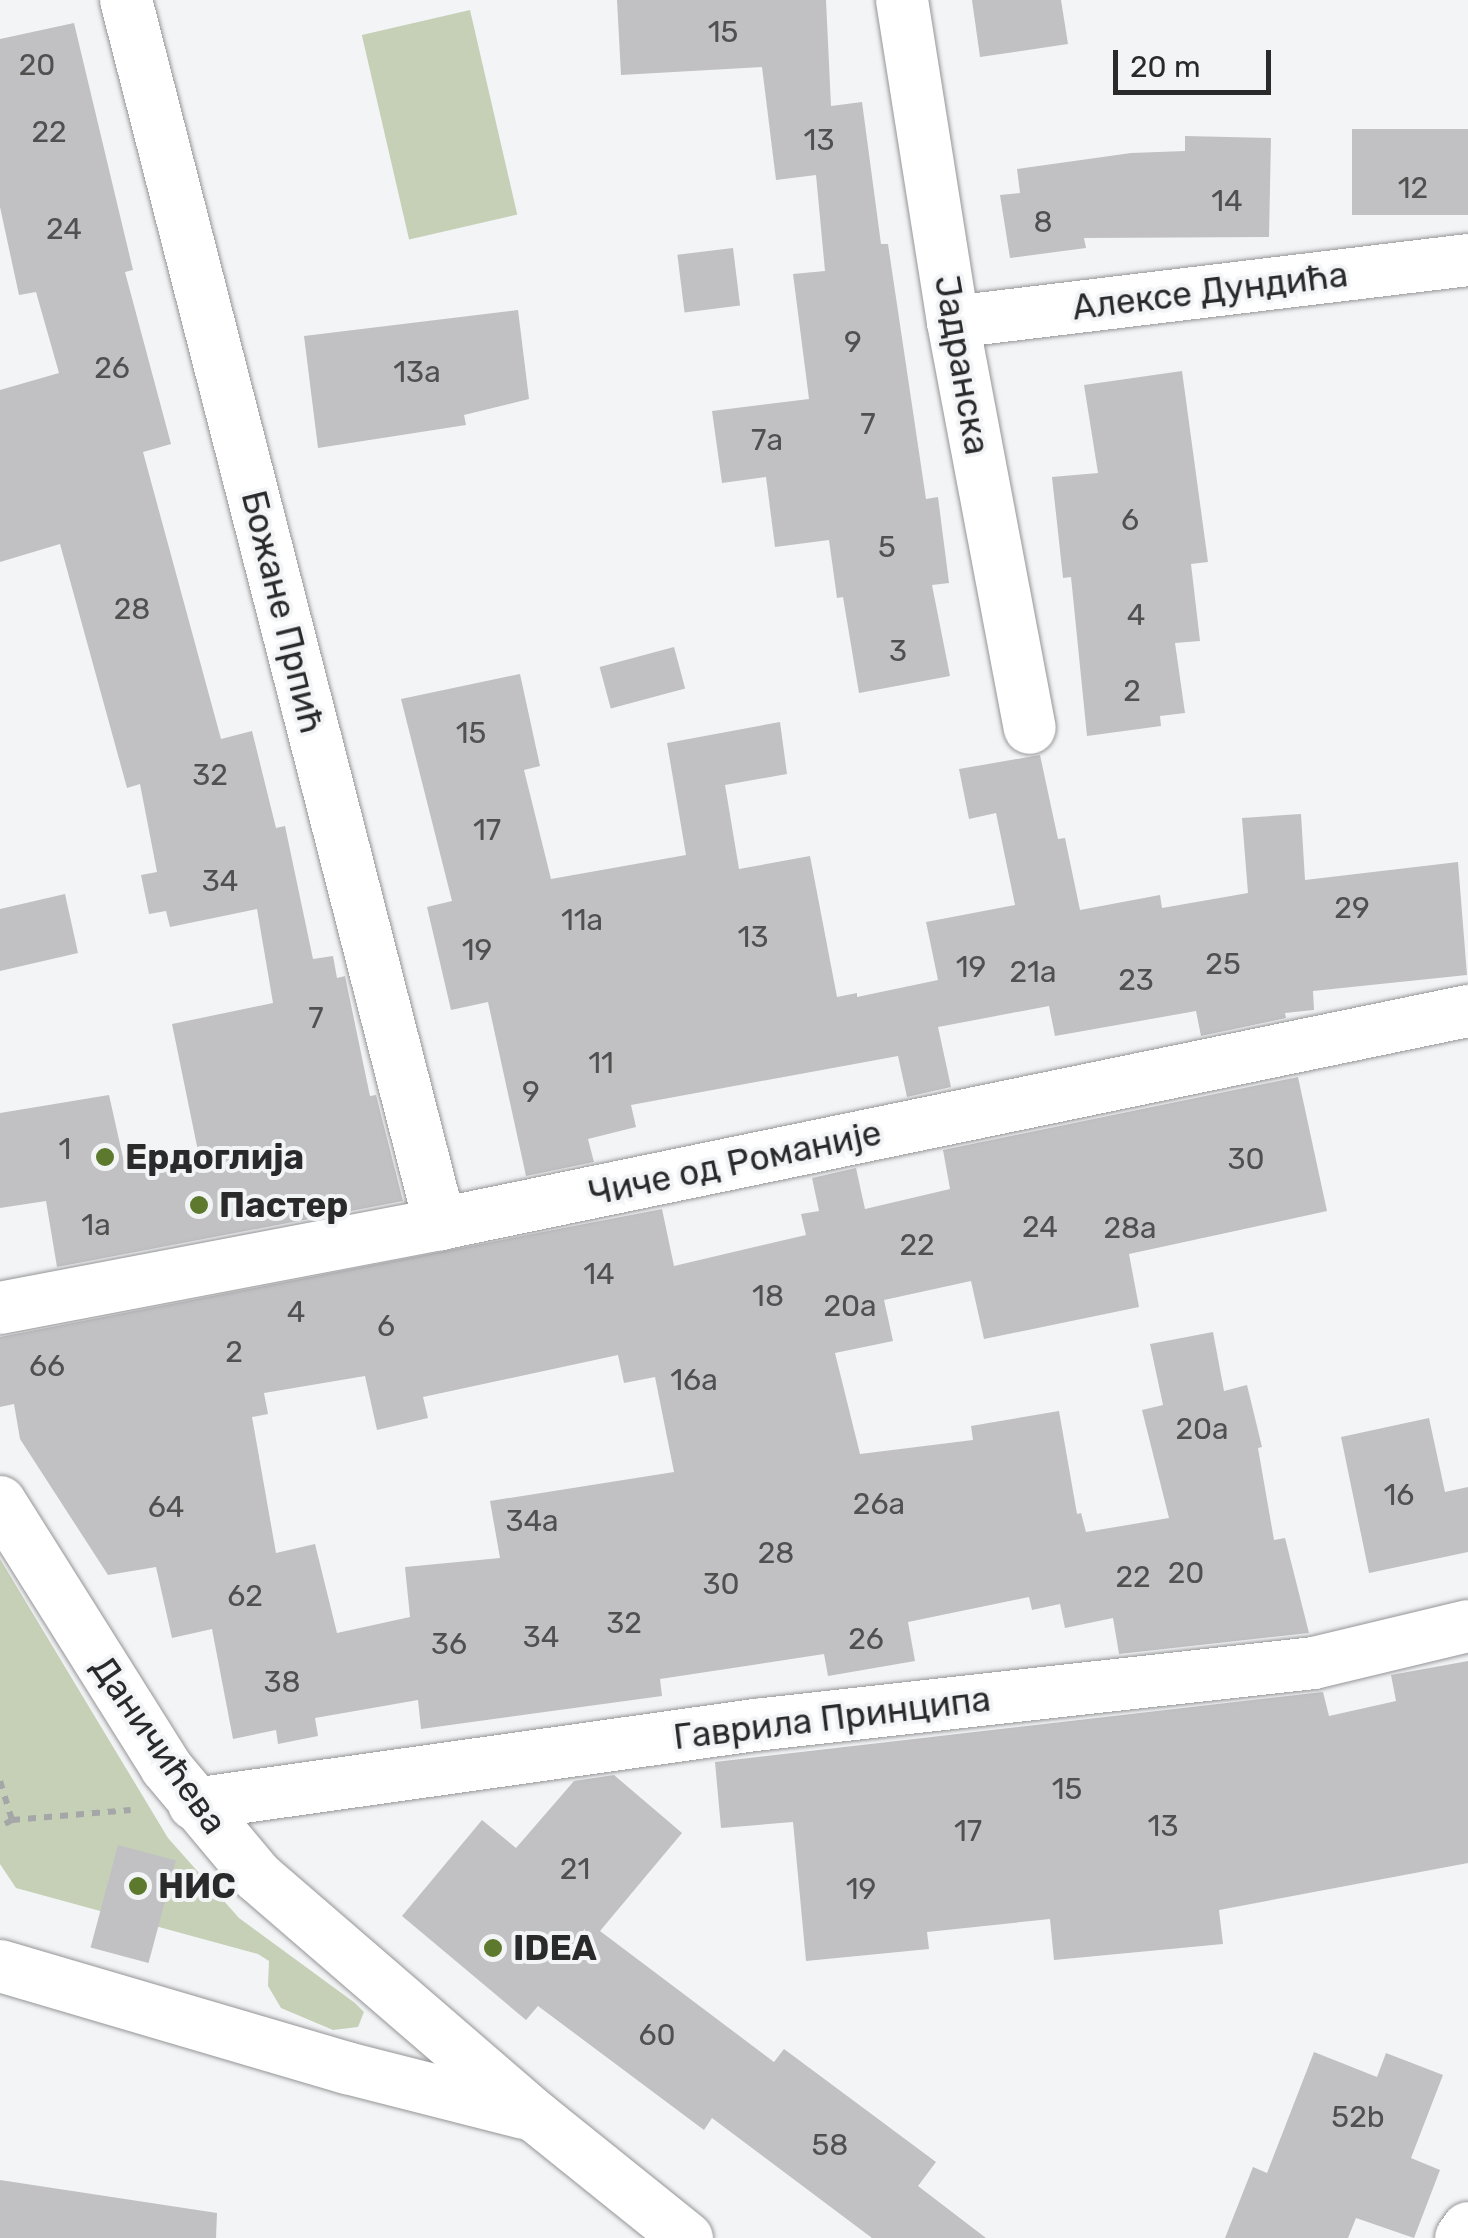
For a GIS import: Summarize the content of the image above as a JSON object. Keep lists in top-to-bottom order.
{
  "streets": {
    "street": [
      "Алексе Дундића",
      "Јадранска",
      "Божане Прпић",
      "Чиче од Романије",
      "Гаврила Принципа",
      "Даничићева"
    ]
  },
  "crossings": [
    ["Алексе Дундића", "Јадранска"],
    ["Божане Прпић", "Чиче од Романије"],
    ["Гаврила Принципа", "Даничићева"]
  ],
  "places": [
    "Ердоглија",
    "Пастер",
    "НИС",
    "IDEA"
  ],
  "house_numbers": [
    "15",
    "20",
    "22",
    "13",
    "12",
    "14",
    "8",
    "24",
    "9",
    "26",
    "13a",
    "7",
    "7a",
    "6",
    "5",
    "28",
    "4",
    "3",
    "2",
    "15",
    "32",
    "17",
    "34",
    "29",
    "11a",
    "13",
    "19",
    "25",
    "19",
    "21a",
    "23",
    "7",
    "11",
    "9",
    "1",
    "30",
    "1a",
    "24",
    "28a",
    "22",
    "14",
    "18",
    "20a",
    "4",
    "6",
    "2",
    "66",
    "16a",
    "20a",
    "16",
    "26a",
    "64",
    "34a",
    "28",
    "20",
    "22",
    "30",
    "62",
    "32",
    "34",
    "26",
    "36",
    "38",
    "15",
    "13",
    "17",
    "21",
    "19",
    "60",
    "52b",
    "58"
  ],
  "scale_bar": "20 m"
}
